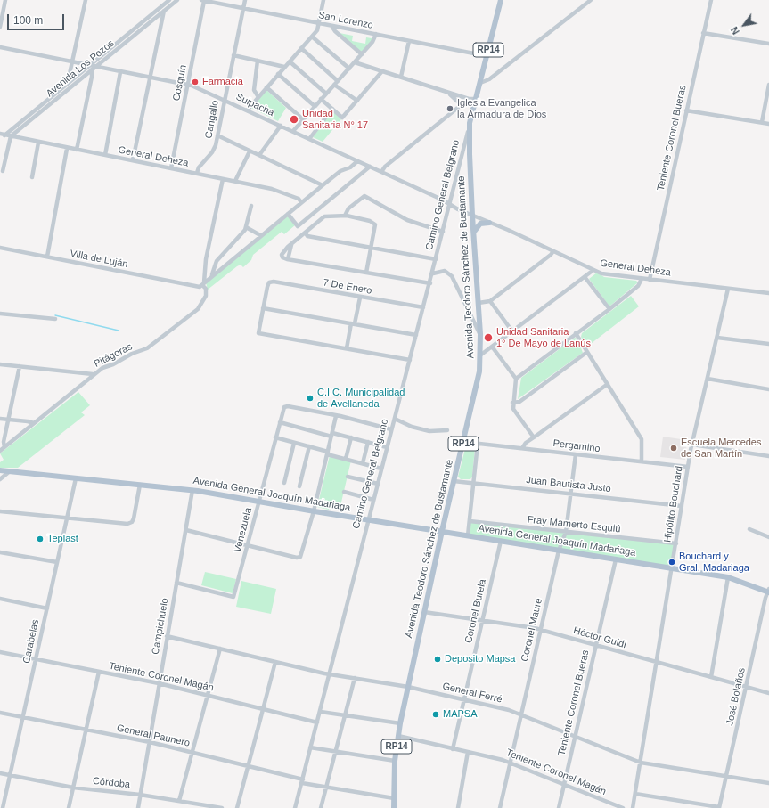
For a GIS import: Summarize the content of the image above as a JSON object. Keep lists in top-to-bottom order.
{
  "streets": {
    "main road": [
      "RP14",
      "Camino General Belgrano",
      "Avenida Teodoro Sánchez de Bustamante",
      "Avenida General Joaquín Madariaga"
    ],
    "street": [
      "San Lorenzo",
      "Avenida Los Pozos",
      "Cosquín",
      "Suipacha",
      "Cangallo",
      "Teniente Coronel Bueras",
      "General Deheza",
      "Villa de Luján",
      "7 De Enero",
      "Pitágoras",
      "Pergamino",
      "Juan Bautista Justo",
      "Hipólito Bouchard",
      "Fray Mamerto Esquiú",
      "Venezuela",
      "Coronel Burela",
      "Campichuelo",
      "Coronel Maure",
      "Héctor Guidi",
      "Carabelas",
      "Teniente Coronel Magán",
      "General Ferré",
      "José Bolaños",
      "General Paunero",
      "Córdoba"
    ]
  },
  "crossings": [
    ["San Lorenzo", "Cosquín"],
    ["San Lorenzo", "Cangallo"],
    ["San Lorenzo", "Camino General Belgrano"],
    ["Avenida Los Pozos", "Suipacha"],
    ["Avenida Los Pozos", "General Deheza"],
    ["Cosquín", "Suipacha"],
    ["Cosquín", "General Deheza"],
    ["Suipacha", "Cangallo"],
    ["Suipacha", "General Deheza"],
    ["Suipacha", "Camino General Belgrano"],
    ["Cangallo", "General Deheza"],
    ["Teniente Coronel Bueras", "General Deheza"],
    ["Teniente Coronel Bueras", "Avenida General Joaquín Madariaga"],
    ["Teniente Coronel Bueras", "Héctor Guidi"],
    ["Teniente Coronel Bueras", "Teniente Coronel Magán"],
    ["Teniente Coronel Bueras", "General Ferré"],
    ["General Deheza", "Camino General Belgrano"],
    ["General Deheza", "Avenida Teodoro Sánchez de Bustamante"],
    ["General Deheza", "Hipólito Bouchard"],
    ["Camino General Belgrano", "Avenida Teodoro Sánchez de Bustamante"],
    ["Camino General Belgrano", "7 De Enero"],
    ["Camino General Belgrano", "Avenida General Joaquín Madariaga"],
    ["Camino General Belgrano", "Teniente Coronel Magán"],
    ["Camino General Belgrano", "General Ferré"],
    ["Camino General Belgrano", "General Paunero"],
    ["Villa de Luján", "Pitágoras"],
    ["Avenida Teodoro Sánchez de Bustamante", "Pergamino"],
    ["Avenida Teodoro Sánchez de Bustamante", "Juan Bautista Justo"],
    ["Avenida Teodoro Sánchez de Bustamante", "Avenida General Joaquín Madariaga"],
    ["Avenida Teodoro Sánchez de Bustamante", "Héctor Guidi"],
    ["Avenida Teodoro Sánchez de Bustamante", "Teniente Coronel Magán"],
    ["Avenida Teodoro Sánchez de Bustamante", "General Ferré"],
    ["Avenida Teodoro Sánchez de Bustamante", "General Paunero"],
    ["Pergamino", "Hipólito Bouchard"],
    ["Pergamino", "Coronel Maure"],
    ["Juan Bautista Justo", "Hipólito Bouchard"],
    ["Juan Bautista Justo", "Coronel Maure"],
    ["Avenida General Joaquín Madariaga", "Hipólito Bouchard"],
    ["Avenida General Joaquín Madariaga", "Venezuela"],
    ["Avenida General Joaquín Madariaga", "Coronel Burela"],
    ["Avenida General Joaquín Madariaga", "Campichuelo"],
    ["Avenida General Joaquín Madariaga", "Coronel Maure"],
    ["Avenida General Joaquín Madariaga", "Carabelas"],
    ["Avenida General Joaquín Madariaga", "José Bolaños"],
    ["Hipólito Bouchard", "Fray Mamerto Esquiú"],
    ["Hipólito Bouchard", "Héctor Guidi"],
    ["Hipólito Bouchard", "General Ferré"],
    ["Fray Mamerto Esquiú", "Coronel Maure"],
    ["Venezuela", "Campichuelo"],
    ["Coronel Burela", "Héctor Guidi"],
    ["Coronel Burela", "Teniente Coronel Magán"],
    ["Coronel Burela", "General Ferré"],
    ["Campichuelo", "Teniente Coronel Magán"],
    ["Campichuelo", "General Ferré"],
    ["Campichuelo", "General Paunero"],
    ["Campichuelo", "Córdoba"],
    ["Coronel Maure", "Héctor Guidi"],
    ["Coronel Maure", "Teniente Coronel Magán"],
    ["Coronel Maure", "General Ferré"],
    ["Héctor Guidi", "José Bolaños"],
    ["Carabelas", "Teniente Coronel Magán"],
    ["Carabelas", "General Paunero"],
    ["Carabelas", "Córdoba"],
    ["General Ferré", "José Bolaños"]
  ],
  "places": [
    "Farmacia",
    "Iglesia Evangelica la Armadura de Dios",
    "Unidad Sanitaria N° 17",
    "Unidad Sanitaria 1° De Mayo de Lanús",
    "C.I.C. Municipalidad de Avellaneda",
    "Escuela Mercedes de San Martín",
    "Teplast",
    "Bouchard y Gral. Madariaga",
    "Deposito Mapsa",
    "MAPSA"
  ],
  "scale_bar": "100 m",
  "north": "bottom left"
}
